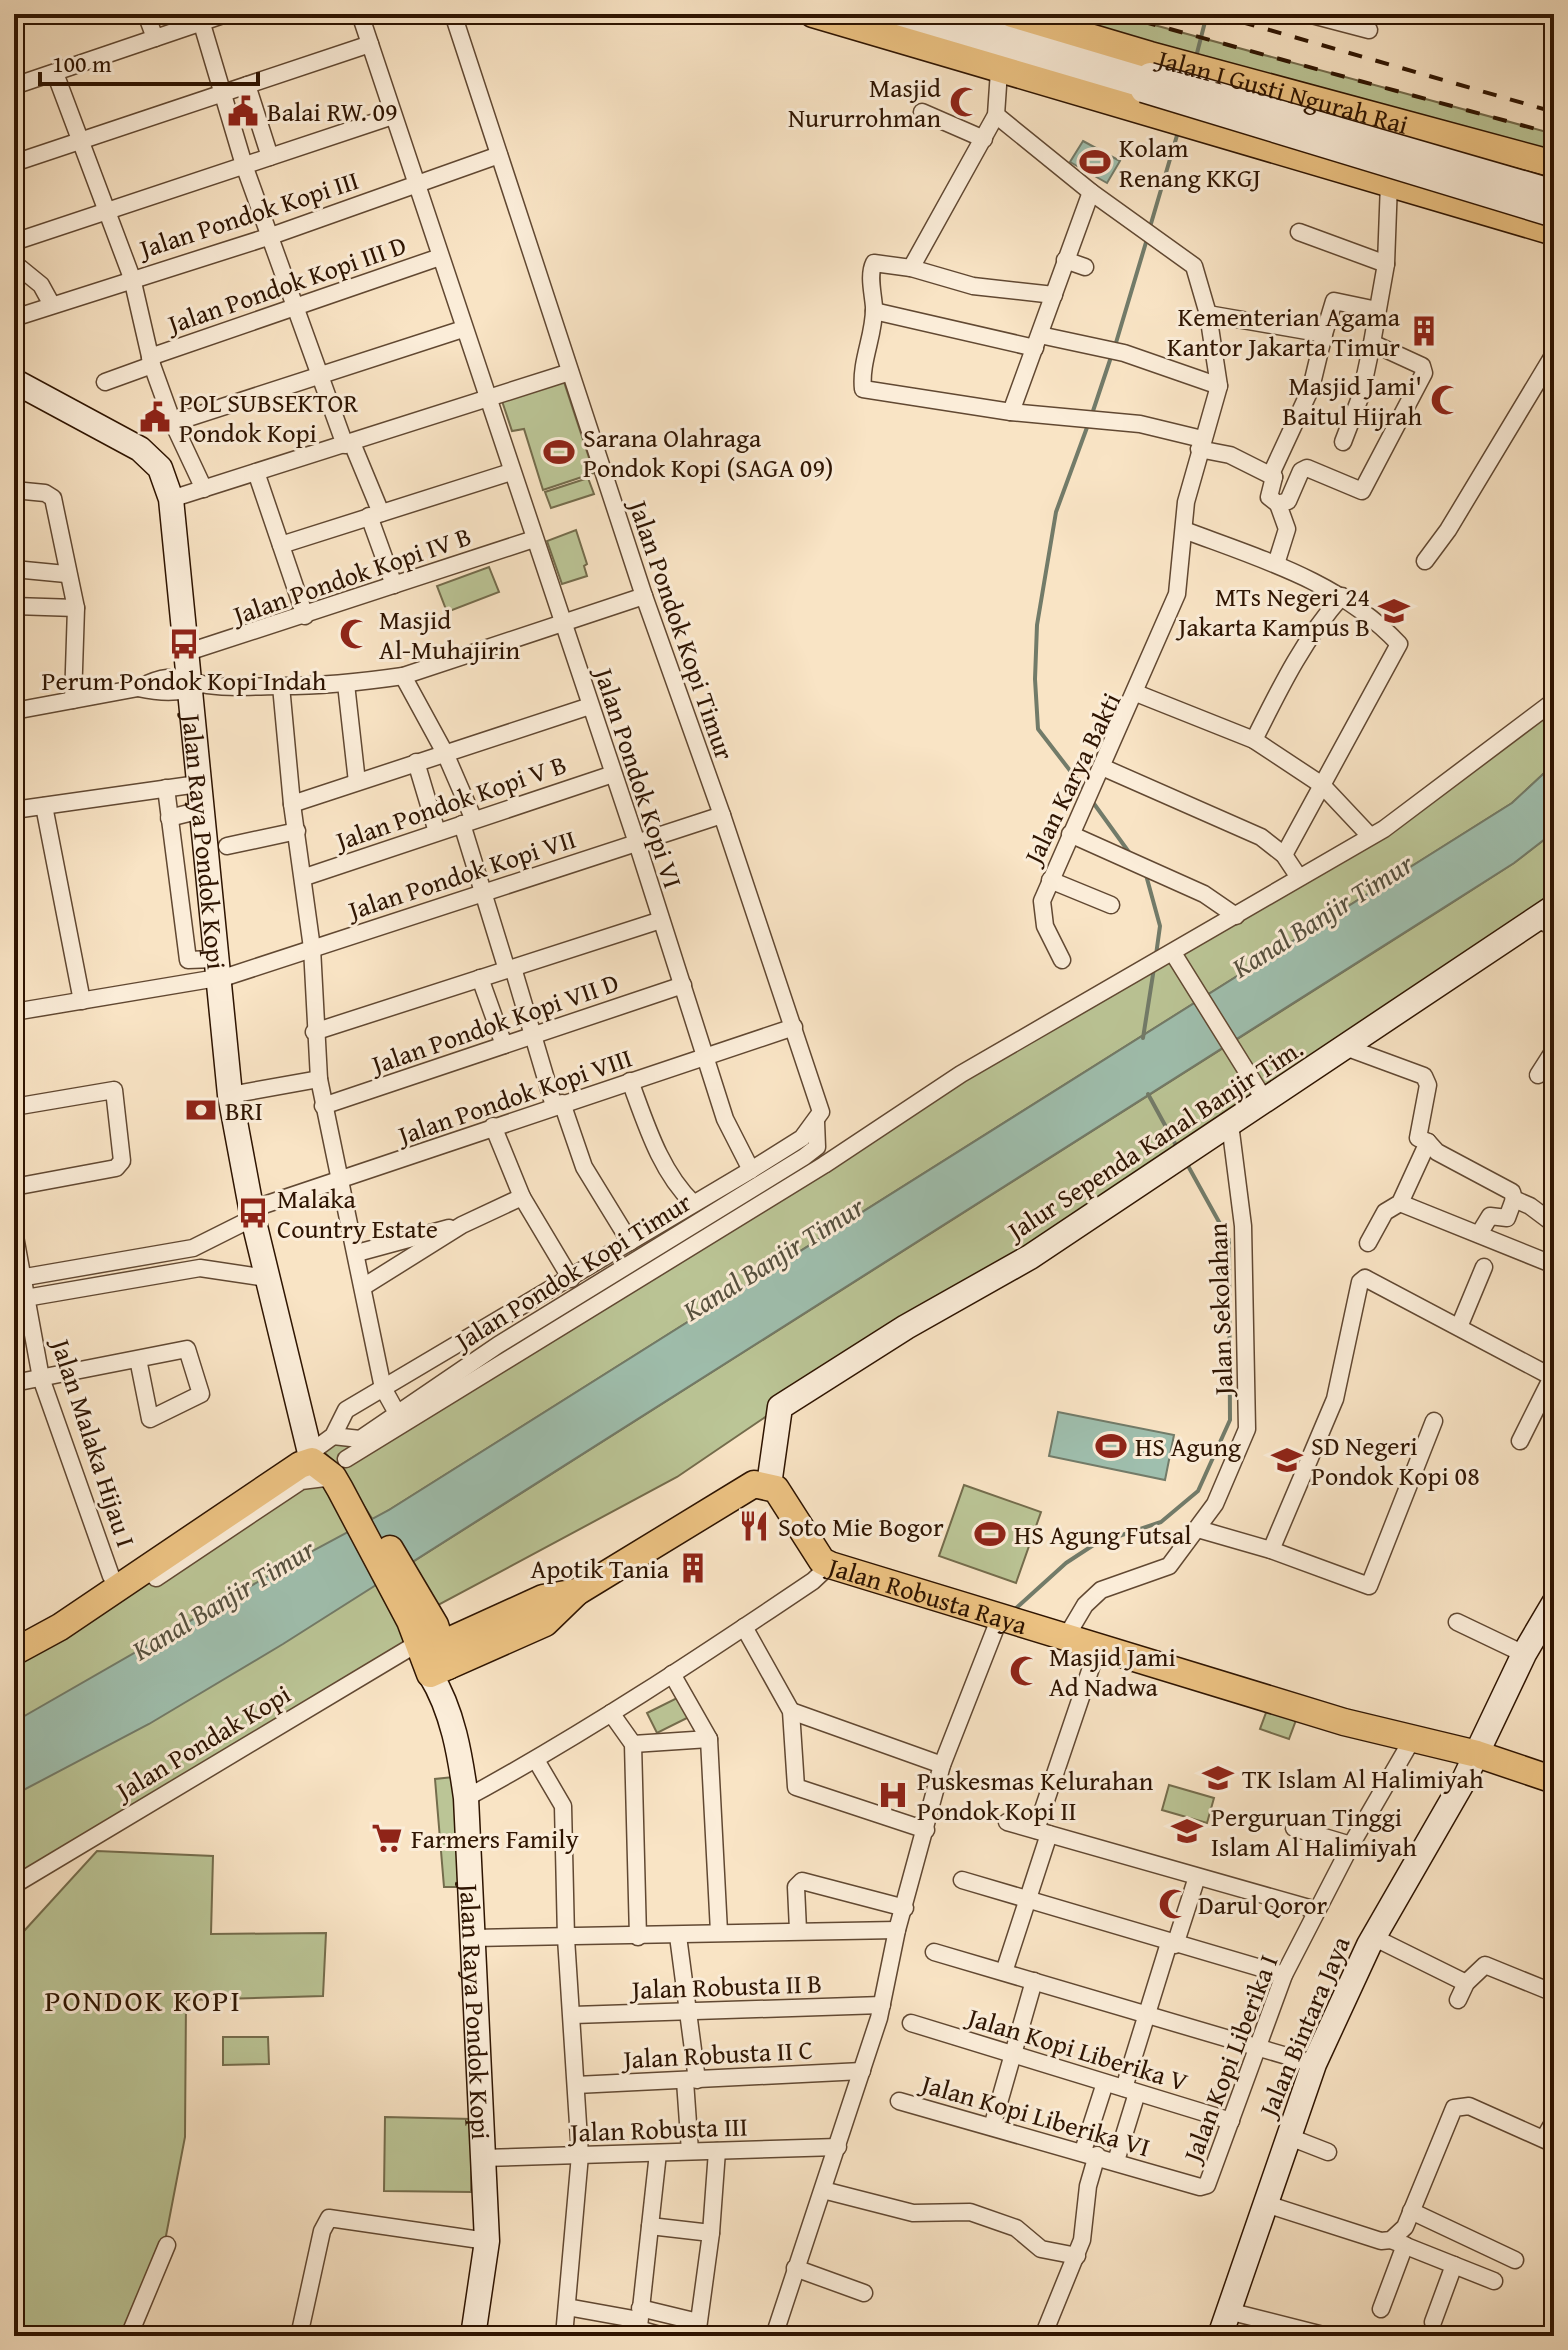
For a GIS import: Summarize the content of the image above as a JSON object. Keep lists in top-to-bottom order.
{
  "streets": {
    "main road": ["Jalan I Gusti Ngurah Rai", "Jalan Raya Pondok Kopi", "Jalan Robusta Raya"],
    "street": [
      "Jalan Pondok Kopi III",
      "Jalan Pondok Kopi III D",
      "Jalan Pondok Kopi IV B",
      "Jalan Pondok Kopi Timur",
      "Jalan Pondok Kopi VI",
      "Jalan Karya Bakti",
      "Jalan Pondok Kopi V B",
      "Jalan Pondok Kopi VII",
      "Jalan Pondok Kopi VII D",
      "Jalan Pondok Kopi VIII",
      "Jalur Sependa Kanal Banjir Tim.",
      "Jalan Sekolahan",
      "Jalan Malaka Hijau I",
      "Jalan Pondak Kopi",
      "Jalan Robusta II B",
      "Jalan Bintara Jaya",
      "Jalan Kopi Liberika V",
      "Jalan Robusta II C",
      "Jalan Kopi Liberika I",
      "Jalan Kopi Liberika VI",
      "Jalan Robusta III"
    ]
  },
  "crossings": [
    ["Jalan Pondok Kopi III", "Jalan Pondok Kopi Timur"],
    ["Jalan Pondok Kopi III", "Jalan Pondok Kopi VI"],
    ["Jalan Pondok Kopi III D", "Jalan Pondok Kopi VI"],
    ["Jalan Pondok Kopi IV B", "Jalan Pondok Kopi VI"],
    ["Jalan Pondok Kopi IV B", "Jalan Raya Pondok Kopi"],
    ["Jalan Pondok Kopi Timur", "Jalan Pondok Kopi VI"],
    ["Jalan Pondok Kopi Timur", "Jalan Raya Pondok Kopi"],
    ["Jalan Pondok Kopi Timur", "Jalan Pondok Kopi VII"],
    ["Jalan Pondok Kopi Timur", "Jalan Pondok Kopi VIII"],
    ["Jalan Pondok Kopi VI", "Jalan Pondok Kopi V B"],
    ["Jalan Pondok Kopi VI", "Jalan Pondok Kopi VII"],
    ["Jalan Pondok Kopi VI", "Jalan Pondok Kopi VII D"],
    ["Jalan Pondok Kopi VI", "Jalan Pondok Kopi VIII"],
    ["Jalan Raya Pondok Kopi", "Jalan Pondok Kopi VII"],
    ["Jalan Raya Pondok Kopi", "Jalan Pondok Kopi VIII"],
    ["Jalan Raya Pondok Kopi", "Jalan Pondak Kopi"],
    ["Jalan Raya Pondok Kopi", "Jalan Robusta III"],
    ["Jalan Pondok Kopi VIII", "Jalan Malaka Hijau I"],
    ["Jalur Sependa Kanal Banjir Tim.", "Jalan Sekolahan"],
    ["Jalur Sependa Kanal Banjir Tim.", "Jalan Robusta Raya"],
    ["Jalan Sekolahan", "Jalan Robusta Raya"],
    ["Jalan Robusta Raya", "Jalan Bintara Jaya"],
    ["Jalan Robusta Raya", "Jalan Kopi Liberika I"],
    ["Jalan Kopi Liberika V", "Jalan Kopi Liberika I"],
    ["Jalan Kopi Liberika I", "Jalan Kopi Liberika VI"]
  ],
  "districts": ["PONDOK KOPI"],
  "water": ["Kanal Banjir Timur"],
  "places": {
    "mosque": [
      "Masjid Nururrohman",
      "Masjid Jami' Baitul Hijrah",
      "Masjid Al-Muhajirin",
      "Masjid Jami Ad Nadwa",
      "Darul Qoror"
    ],
    "public building": ["Balai RW. 09", "POL SUBSEKTOR Pondok Kopi"],
    "sports": [
      "Kolam Renang KKGJ",
      "Sarana Olahraga Pondok Kopi (SAGA 09)",
      "HS Agung",
      "HS Agung Futsal"
    ],
    "building": ["Kementerian Agama Kantor Jakarta Timur", "Apotik Tania"],
    "school or university": [
      "MTs Negeri 24 Jakarta Kampus B",
      "SD Negeri Pondok Kopi 08",
      "TK Islam Al Halimiyah",
      "Perguruan Tinggi Islam Al Halimiyah"
    ],
    "bus stop": ["Perum Pondok Kopi Indah", "Malaka Country Estate"],
    "bank": ["BRI"],
    "restaurant": ["Soto Mie Bogor"],
    "hospital": ["Puskesmas Kelurahan Pondok Kopi II"],
    "supermarket": ["Farmers Family"]
  },
  "scale_bar": "100 m"
}
